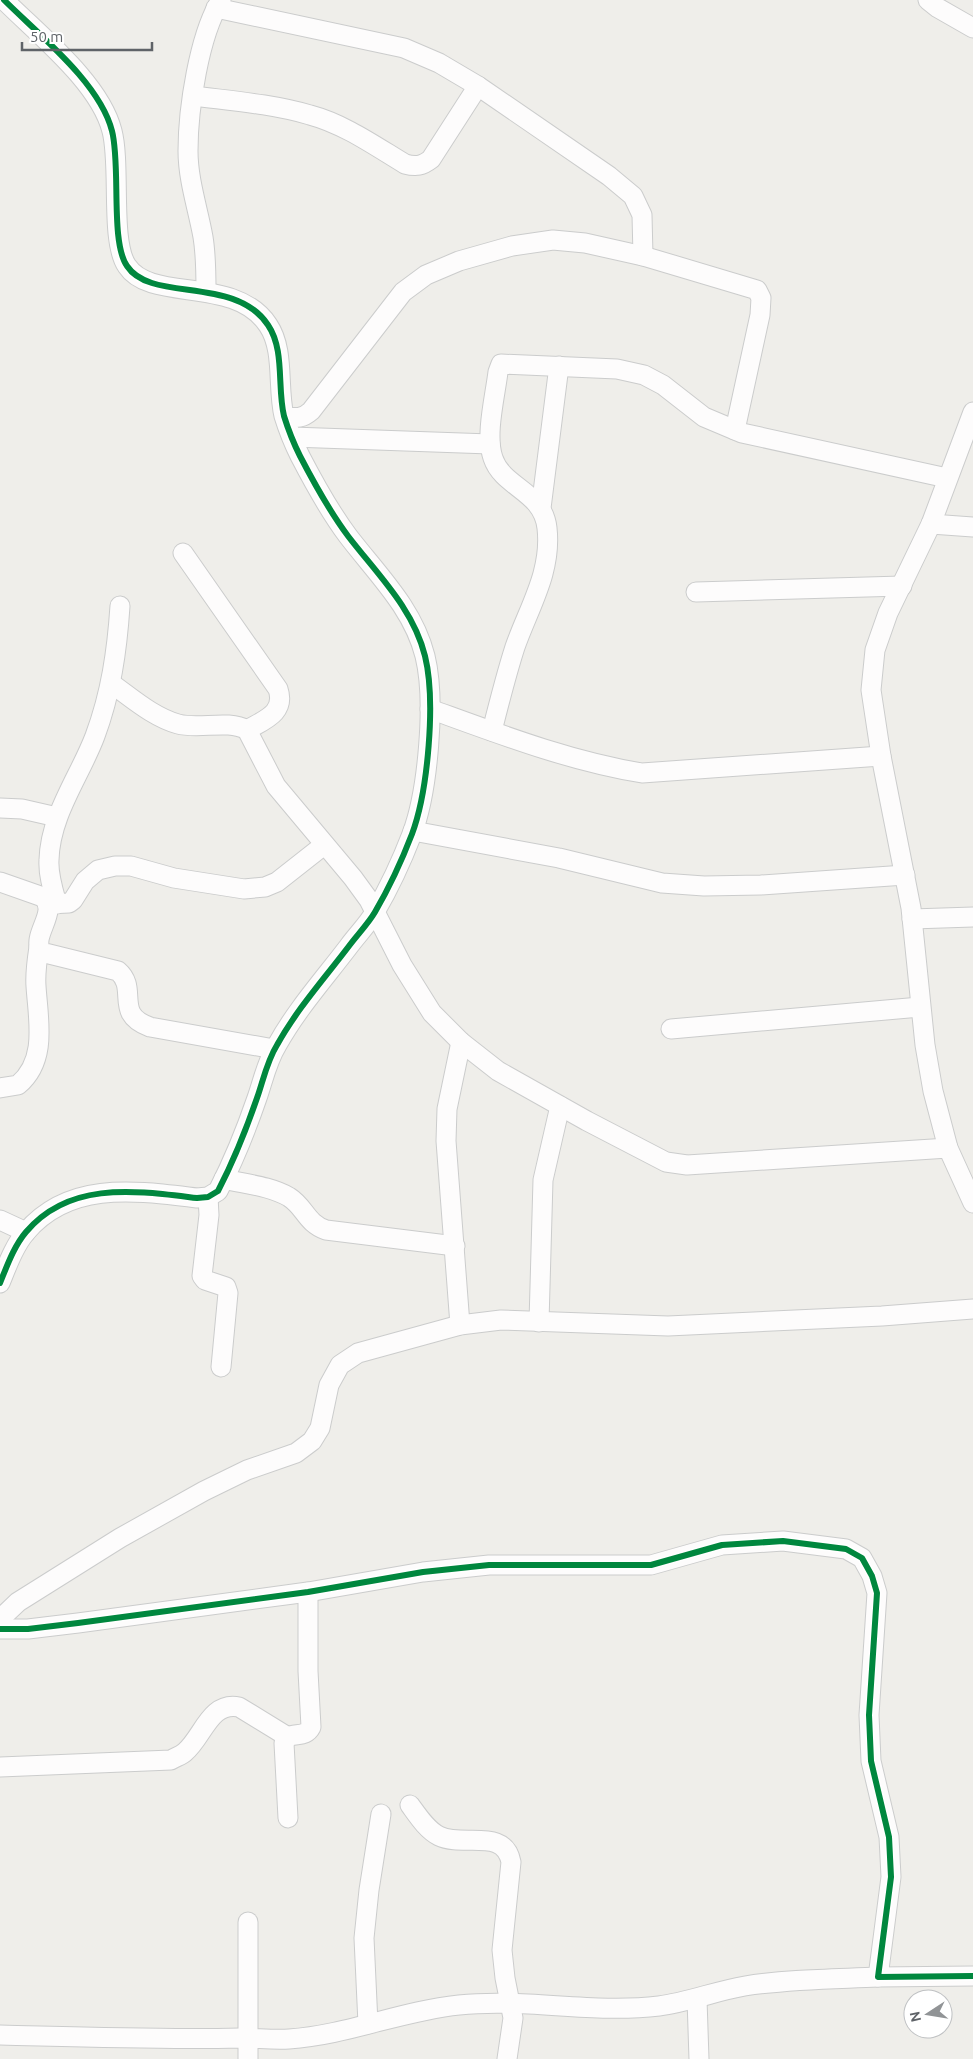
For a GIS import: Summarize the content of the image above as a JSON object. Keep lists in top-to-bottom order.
{
  "scale_bar": "50 m",
  "north": "left"
}
